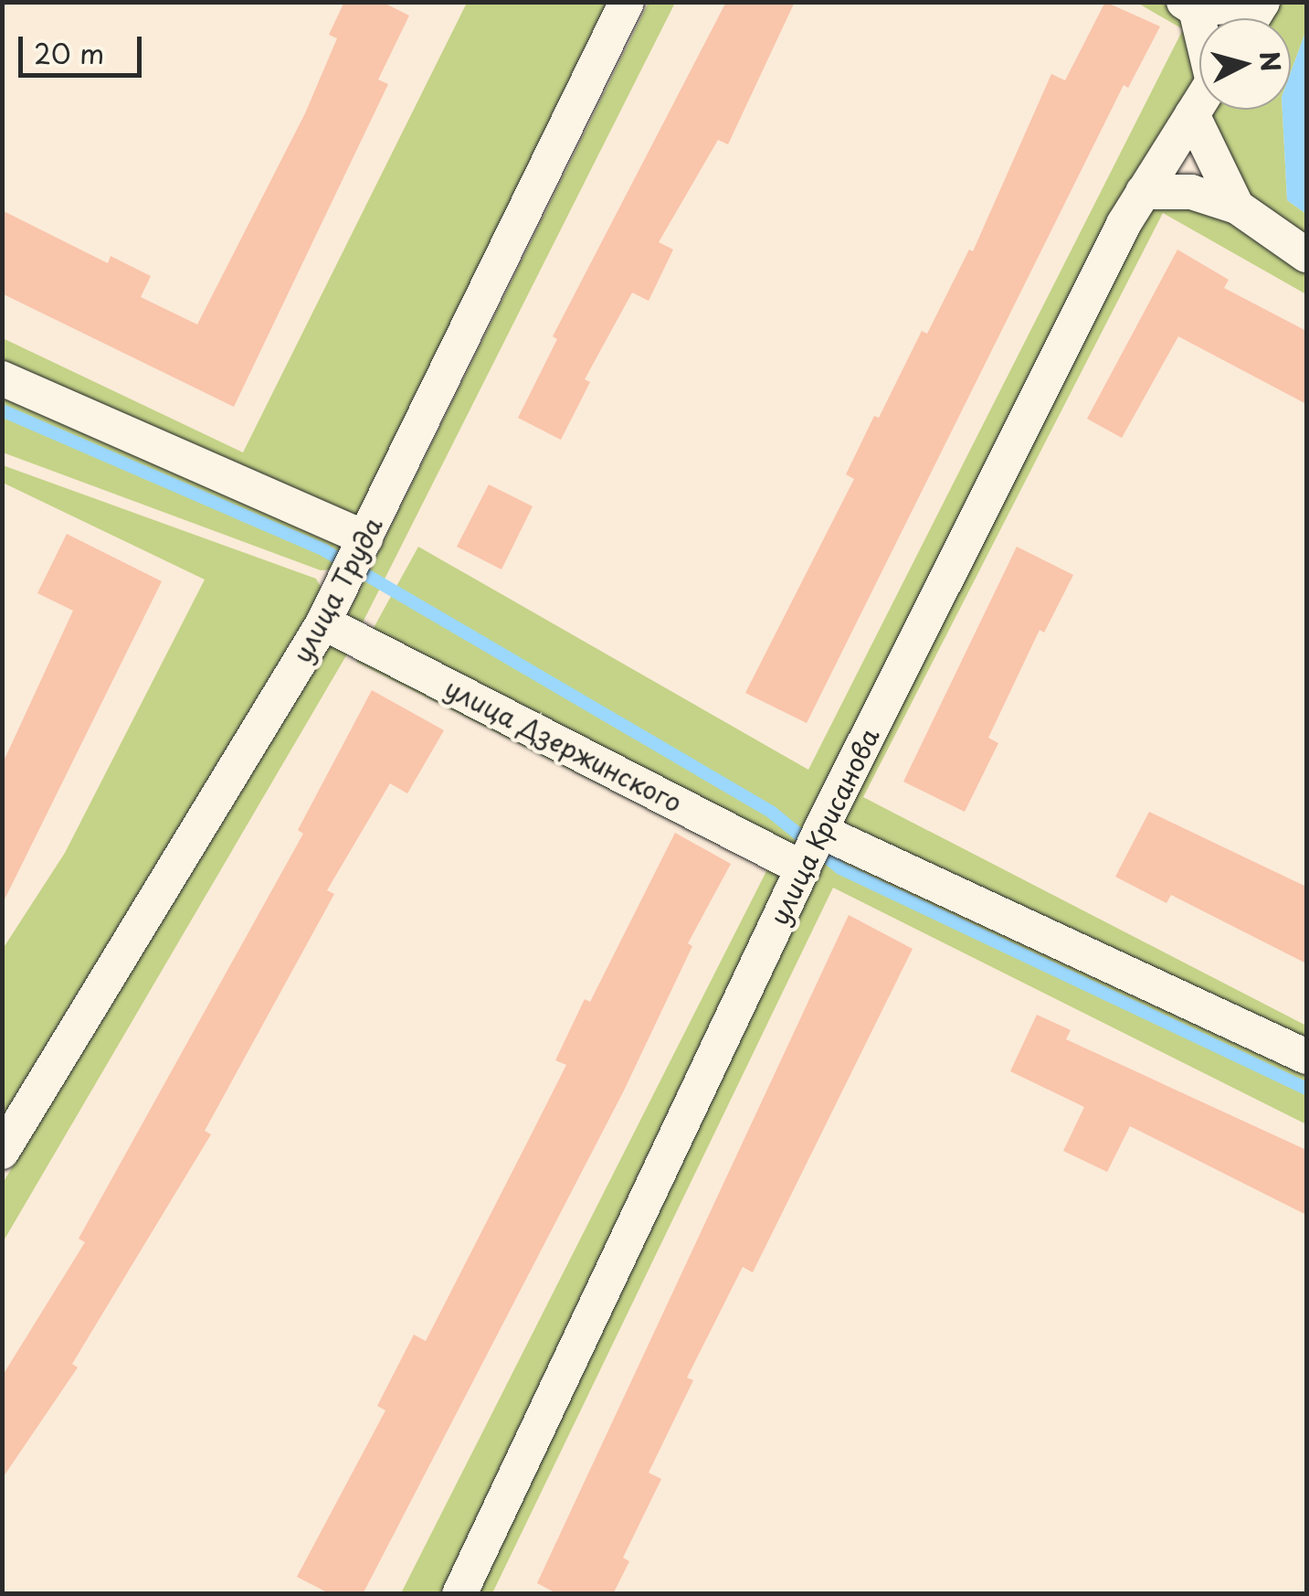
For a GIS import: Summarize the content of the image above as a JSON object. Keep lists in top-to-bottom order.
{
  "streets": {
    "street": ["улица Труда", "улица Дзержинского", "улица Крисанова"]
  },
  "crossings": [
    ["улица Труда", "улица Дзержинского"],
    ["улица Дзержинского", "улица Крисанова"]
  ],
  "scale_bar": "20 m",
  "north": "right"
}
